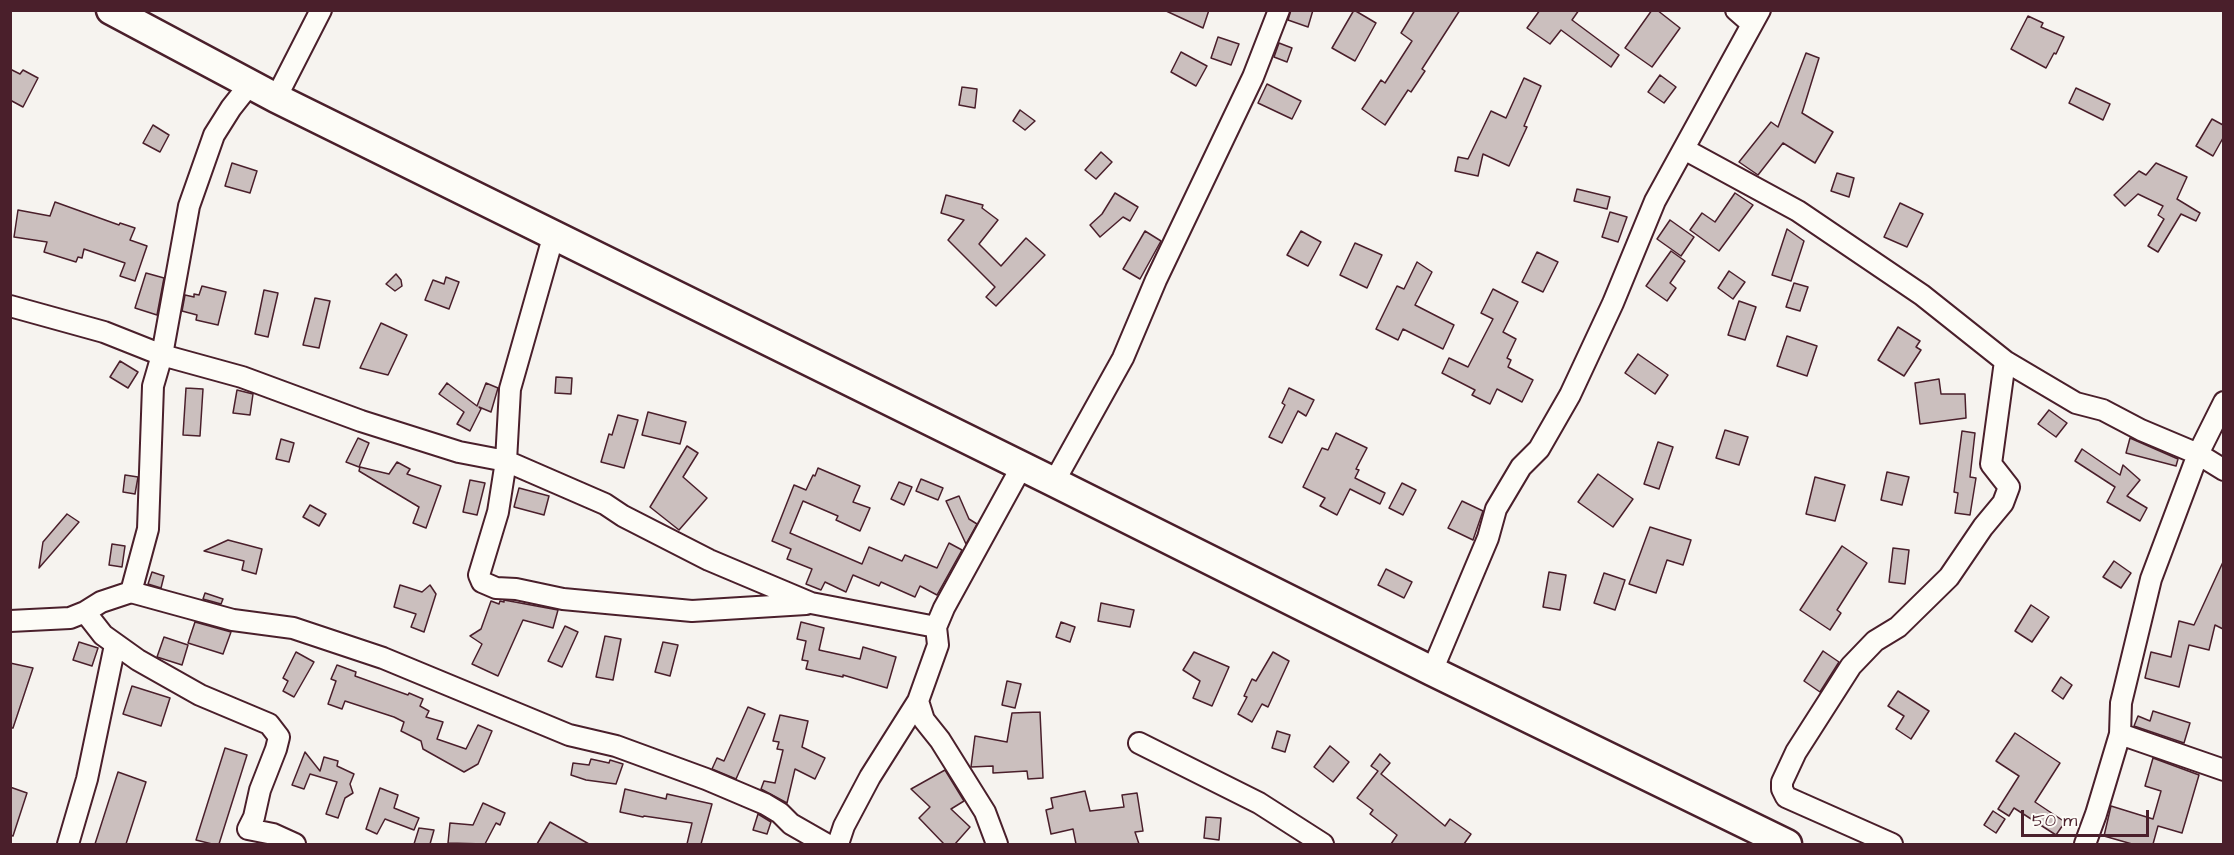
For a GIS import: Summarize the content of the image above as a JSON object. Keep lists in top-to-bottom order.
{
  "scale_bar": "50 m"
}
